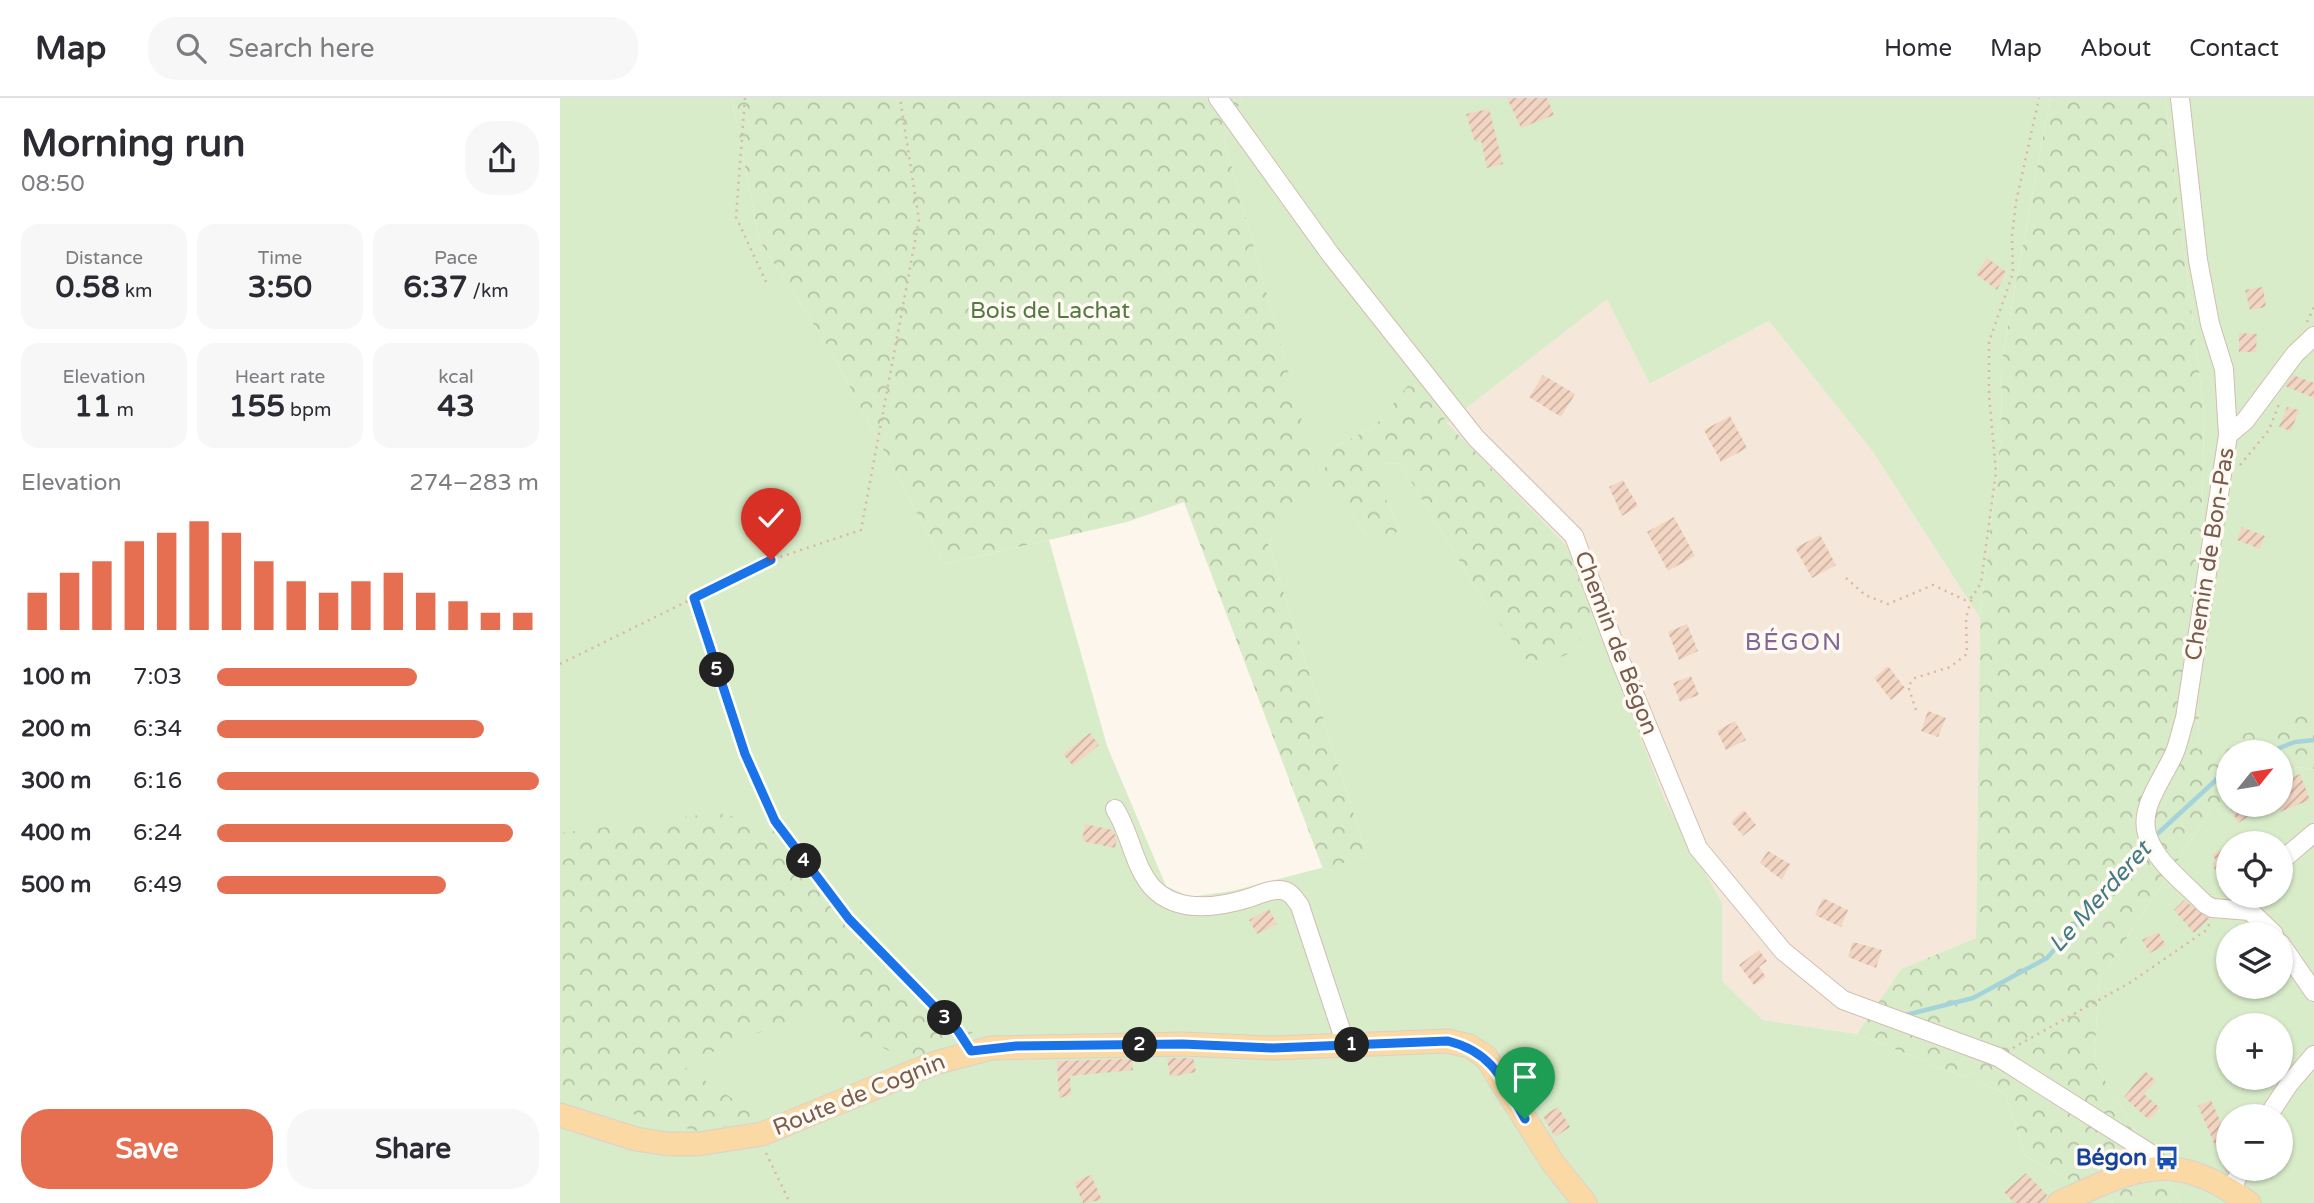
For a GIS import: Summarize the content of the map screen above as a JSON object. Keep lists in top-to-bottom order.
{
  "streets": {
    "main road": ["Route de Cognin"],
    "street": ["Chemin de Bon-Pas", "Chemin de Bégon"]
  },
  "districts": ["BÉGON"],
  "water": ["Le Merderet"],
  "parks": ["Bois de Lachat"],
  "places": {
    "bus stop": ["Bégon"]
  },
  "north": "top right",
  "page": {
    "header": "Map",
    "search": "Search here",
    "nav": [
      "Home",
      "Map",
      "About",
      "Contact"
    ],
    "heading": ["Morning run", "08:50"],
    "stats": [
      ["Distance", "0.58 km"],
      ["Time", "3:50"],
      ["Pace", "6:37 /km"],
      ["Elevation", "11 m"],
      ["Heart rate", "155 bpm"],
      ["kcal", "43"]
    ],
    "chart": ["Elevation", "274–283 m"],
    "list": [
      {
        "name": "100 m",
        "note": "7:03"
      },
      {
        "name": "200 m",
        "note": "6:34"
      },
      {
        "name": "300 m",
        "note": "6:16"
      },
      {
        "name": "400 m",
        "note": "6:24"
      },
      {
        "name": "500 m",
        "note": "6:49"
      }
    ],
    "pins": [
      "5",
      "4",
      "3",
      "1",
      "2"
    ],
    "map_buttons": ["+", "−"],
    "buttons": ["Save", "Share"]
  }
}
